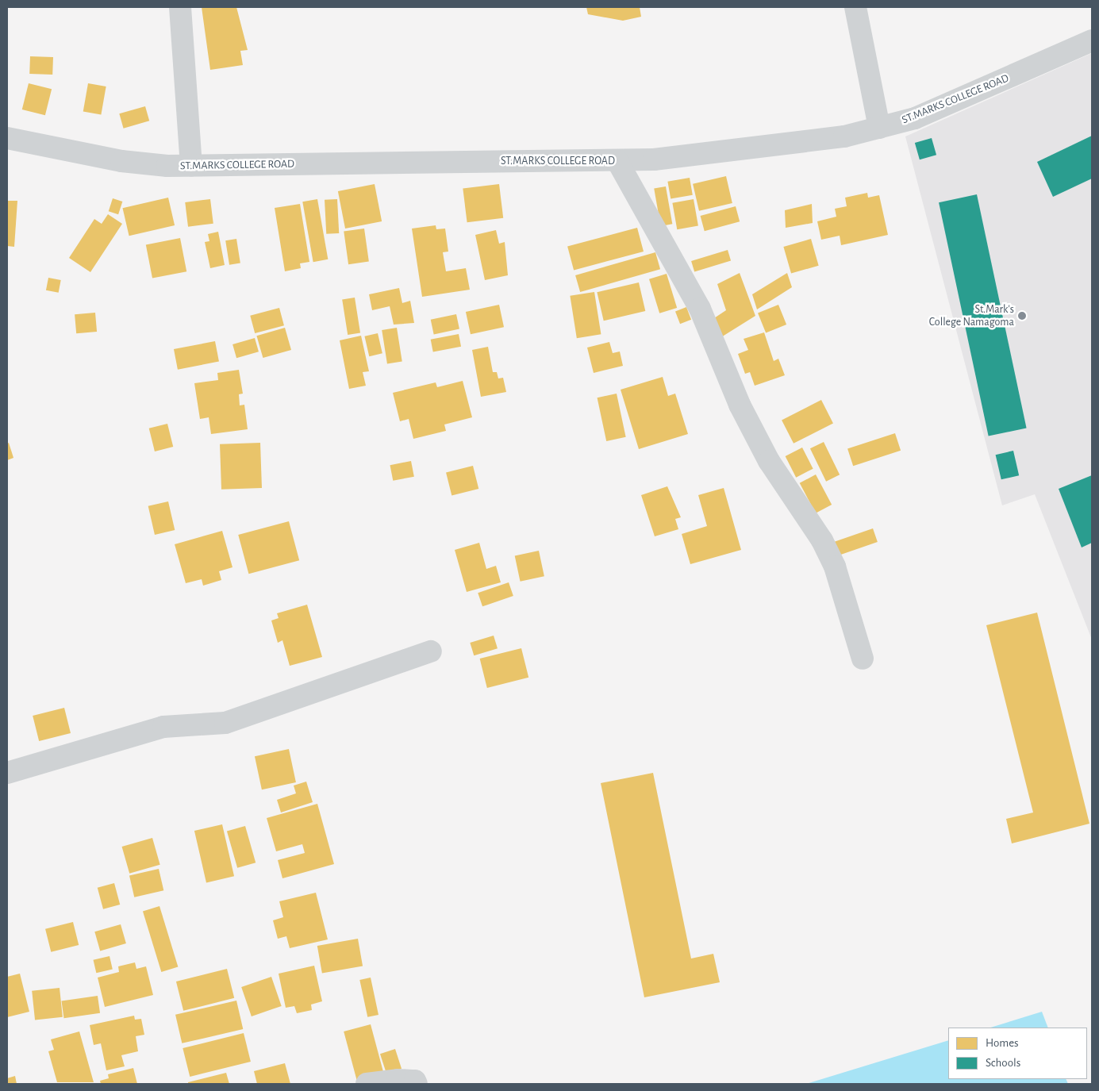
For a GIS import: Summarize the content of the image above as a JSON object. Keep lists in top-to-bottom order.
{
  "streets": {
    "street": ["ST.MARKS COLLEGE ROAD"]
  },
  "places": ["St.Mark's College Namagoma"],
  "legend": ["Homes", "Schools"]
}
